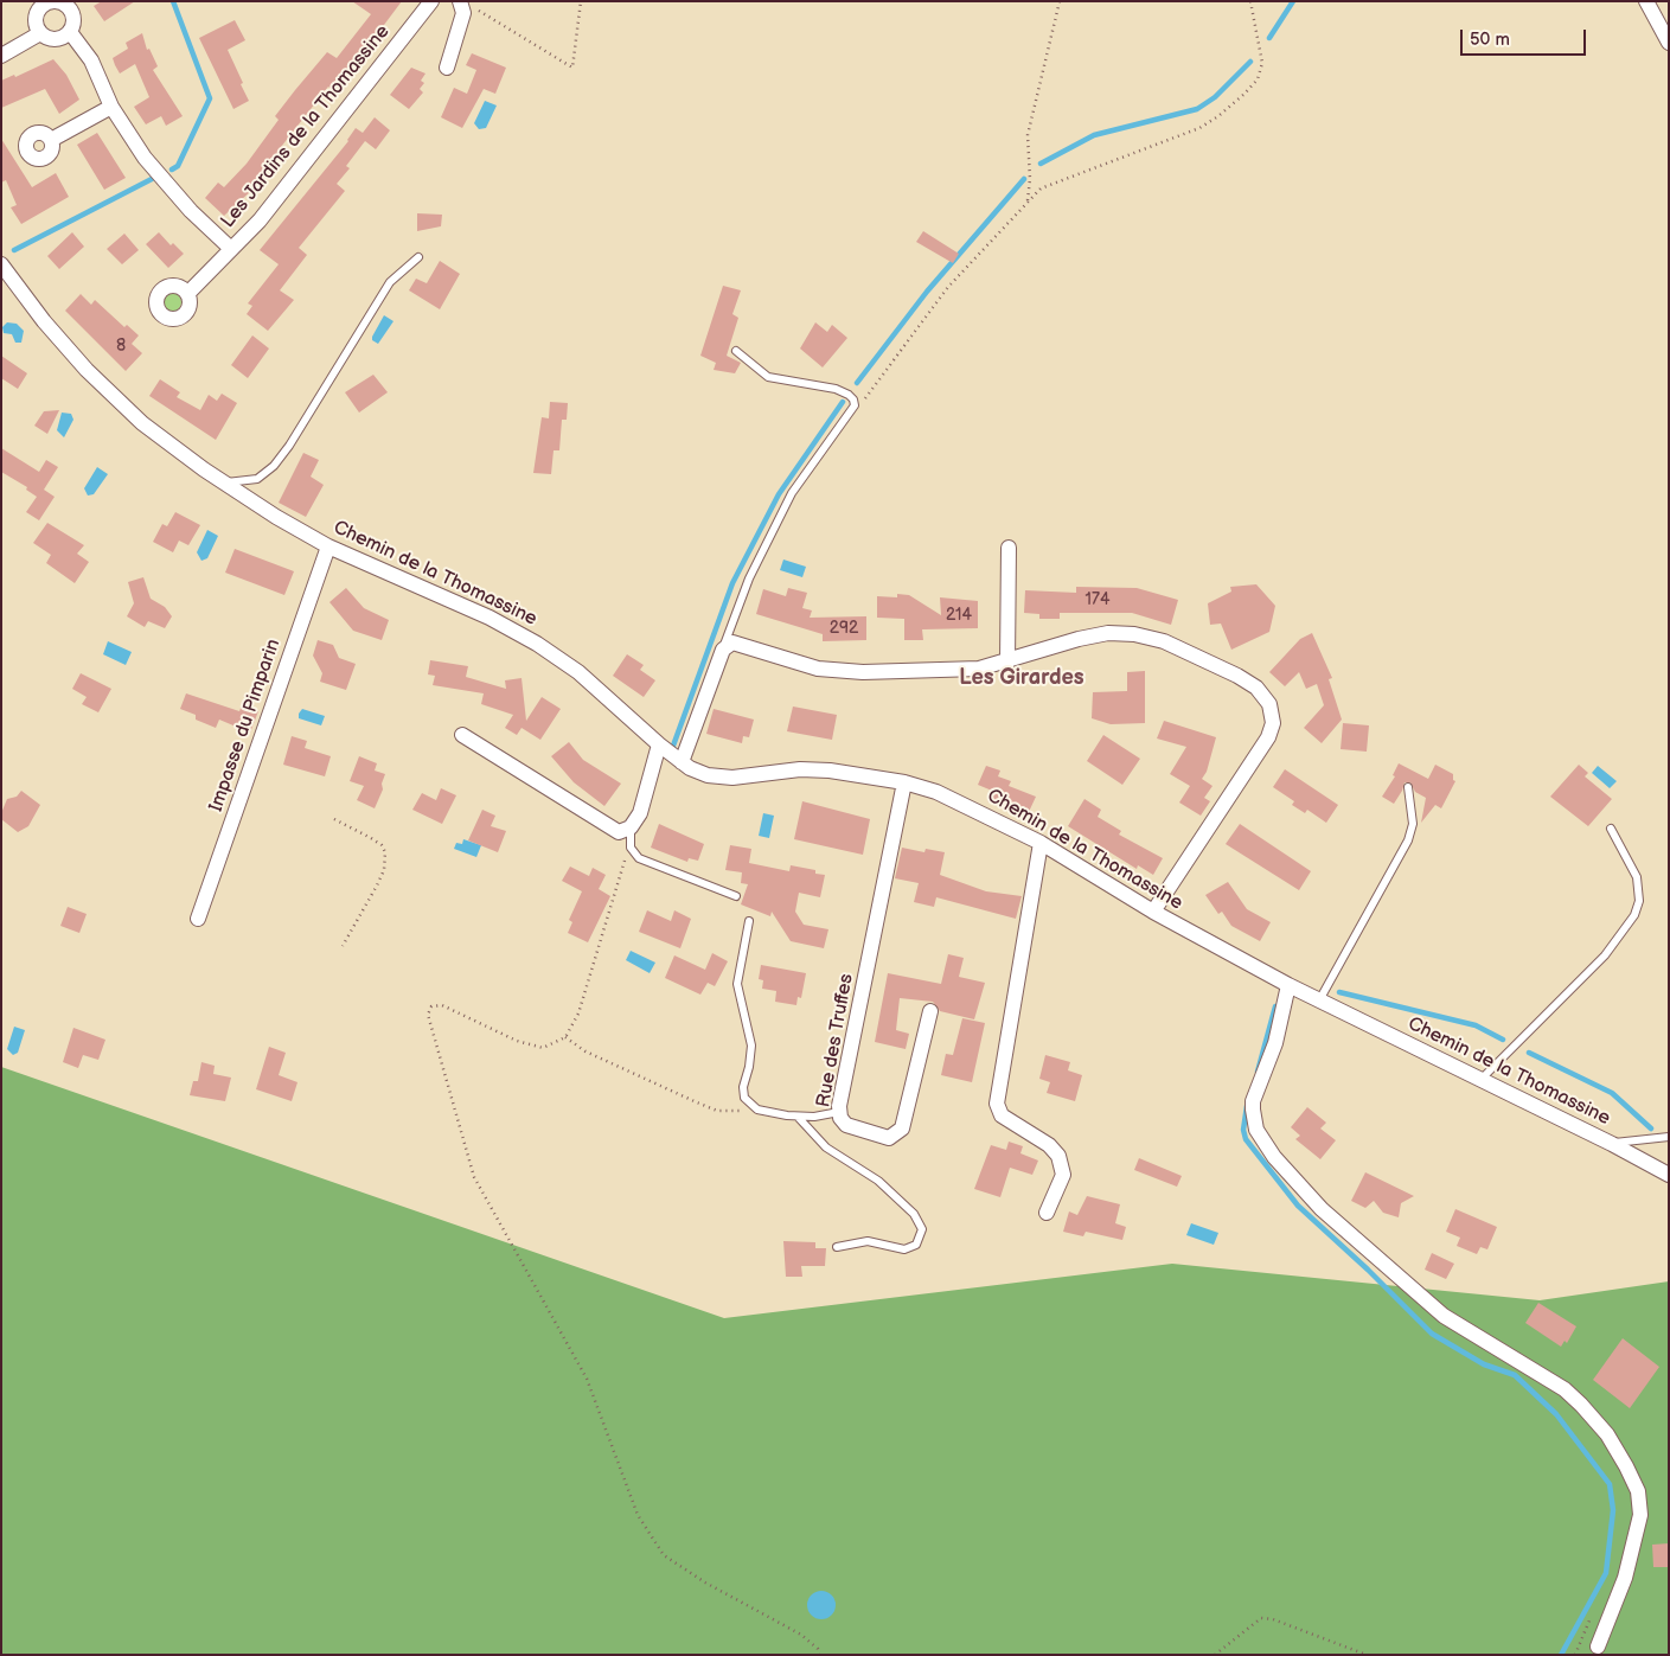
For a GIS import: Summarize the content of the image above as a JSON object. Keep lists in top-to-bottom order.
{
  "streets": {
    "street": [
      "Les Jardins de la Thomassine",
      "Chemin de la Thomassine",
      "Impasse du Pimparin",
      "Rue des Truffes"
    ]
  },
  "crossings": [
    ["Chemin de la Thomassine", "Impasse du Pimparin"],
    ["Chemin de la Thomassine", "Rue des Truffes"]
  ],
  "districts": ["Les Girardes"],
  "house_numbers": [
    "8",
    "174",
    "214",
    "292"
  ],
  "scale_bar": "50 m"
}
